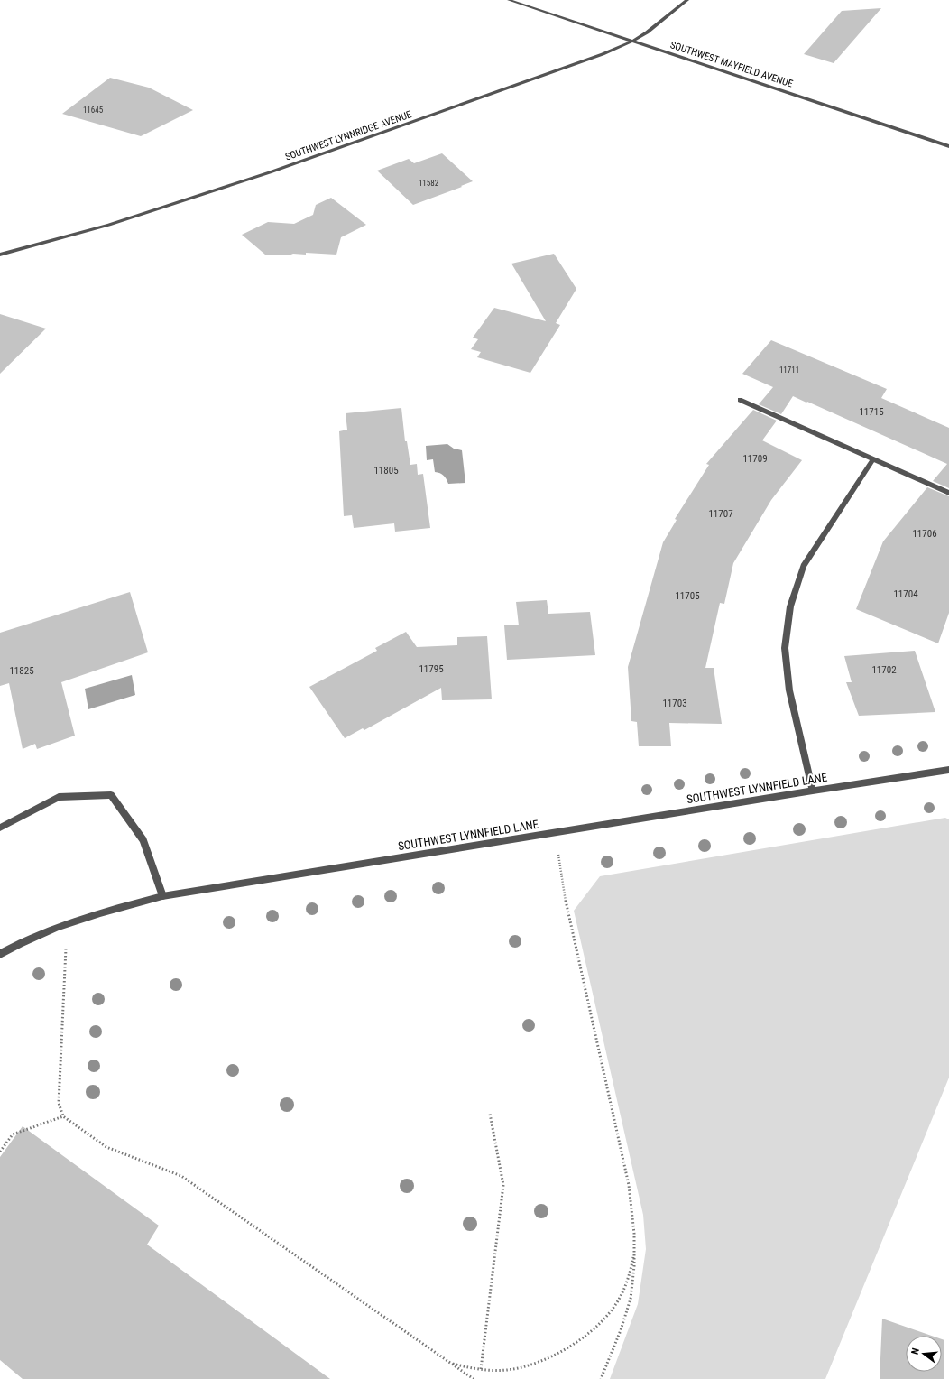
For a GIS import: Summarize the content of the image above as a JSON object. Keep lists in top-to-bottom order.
{
  "streets": {
    "street": ["SOUTHWEST MAYFIELD AVENUE", "SOUTHWEST LYNNRIDGE AVENUE", "SOUTHWEST LYNNFIELD LANE"]
  },
  "crossings": [
    ["SOUTHWEST MAYFIELD AVENUE", "SOUTHWEST LYNNRIDGE AVENUE"]
  ],
  "house_numbers": [
    "11645",
    "11582",
    "11711",
    "11715",
    "11709",
    "11805",
    "11707",
    "11706",
    "11704",
    "11705",
    "11795",
    "11702",
    "11825",
    "11703"
  ],
  "north": "left"
}
